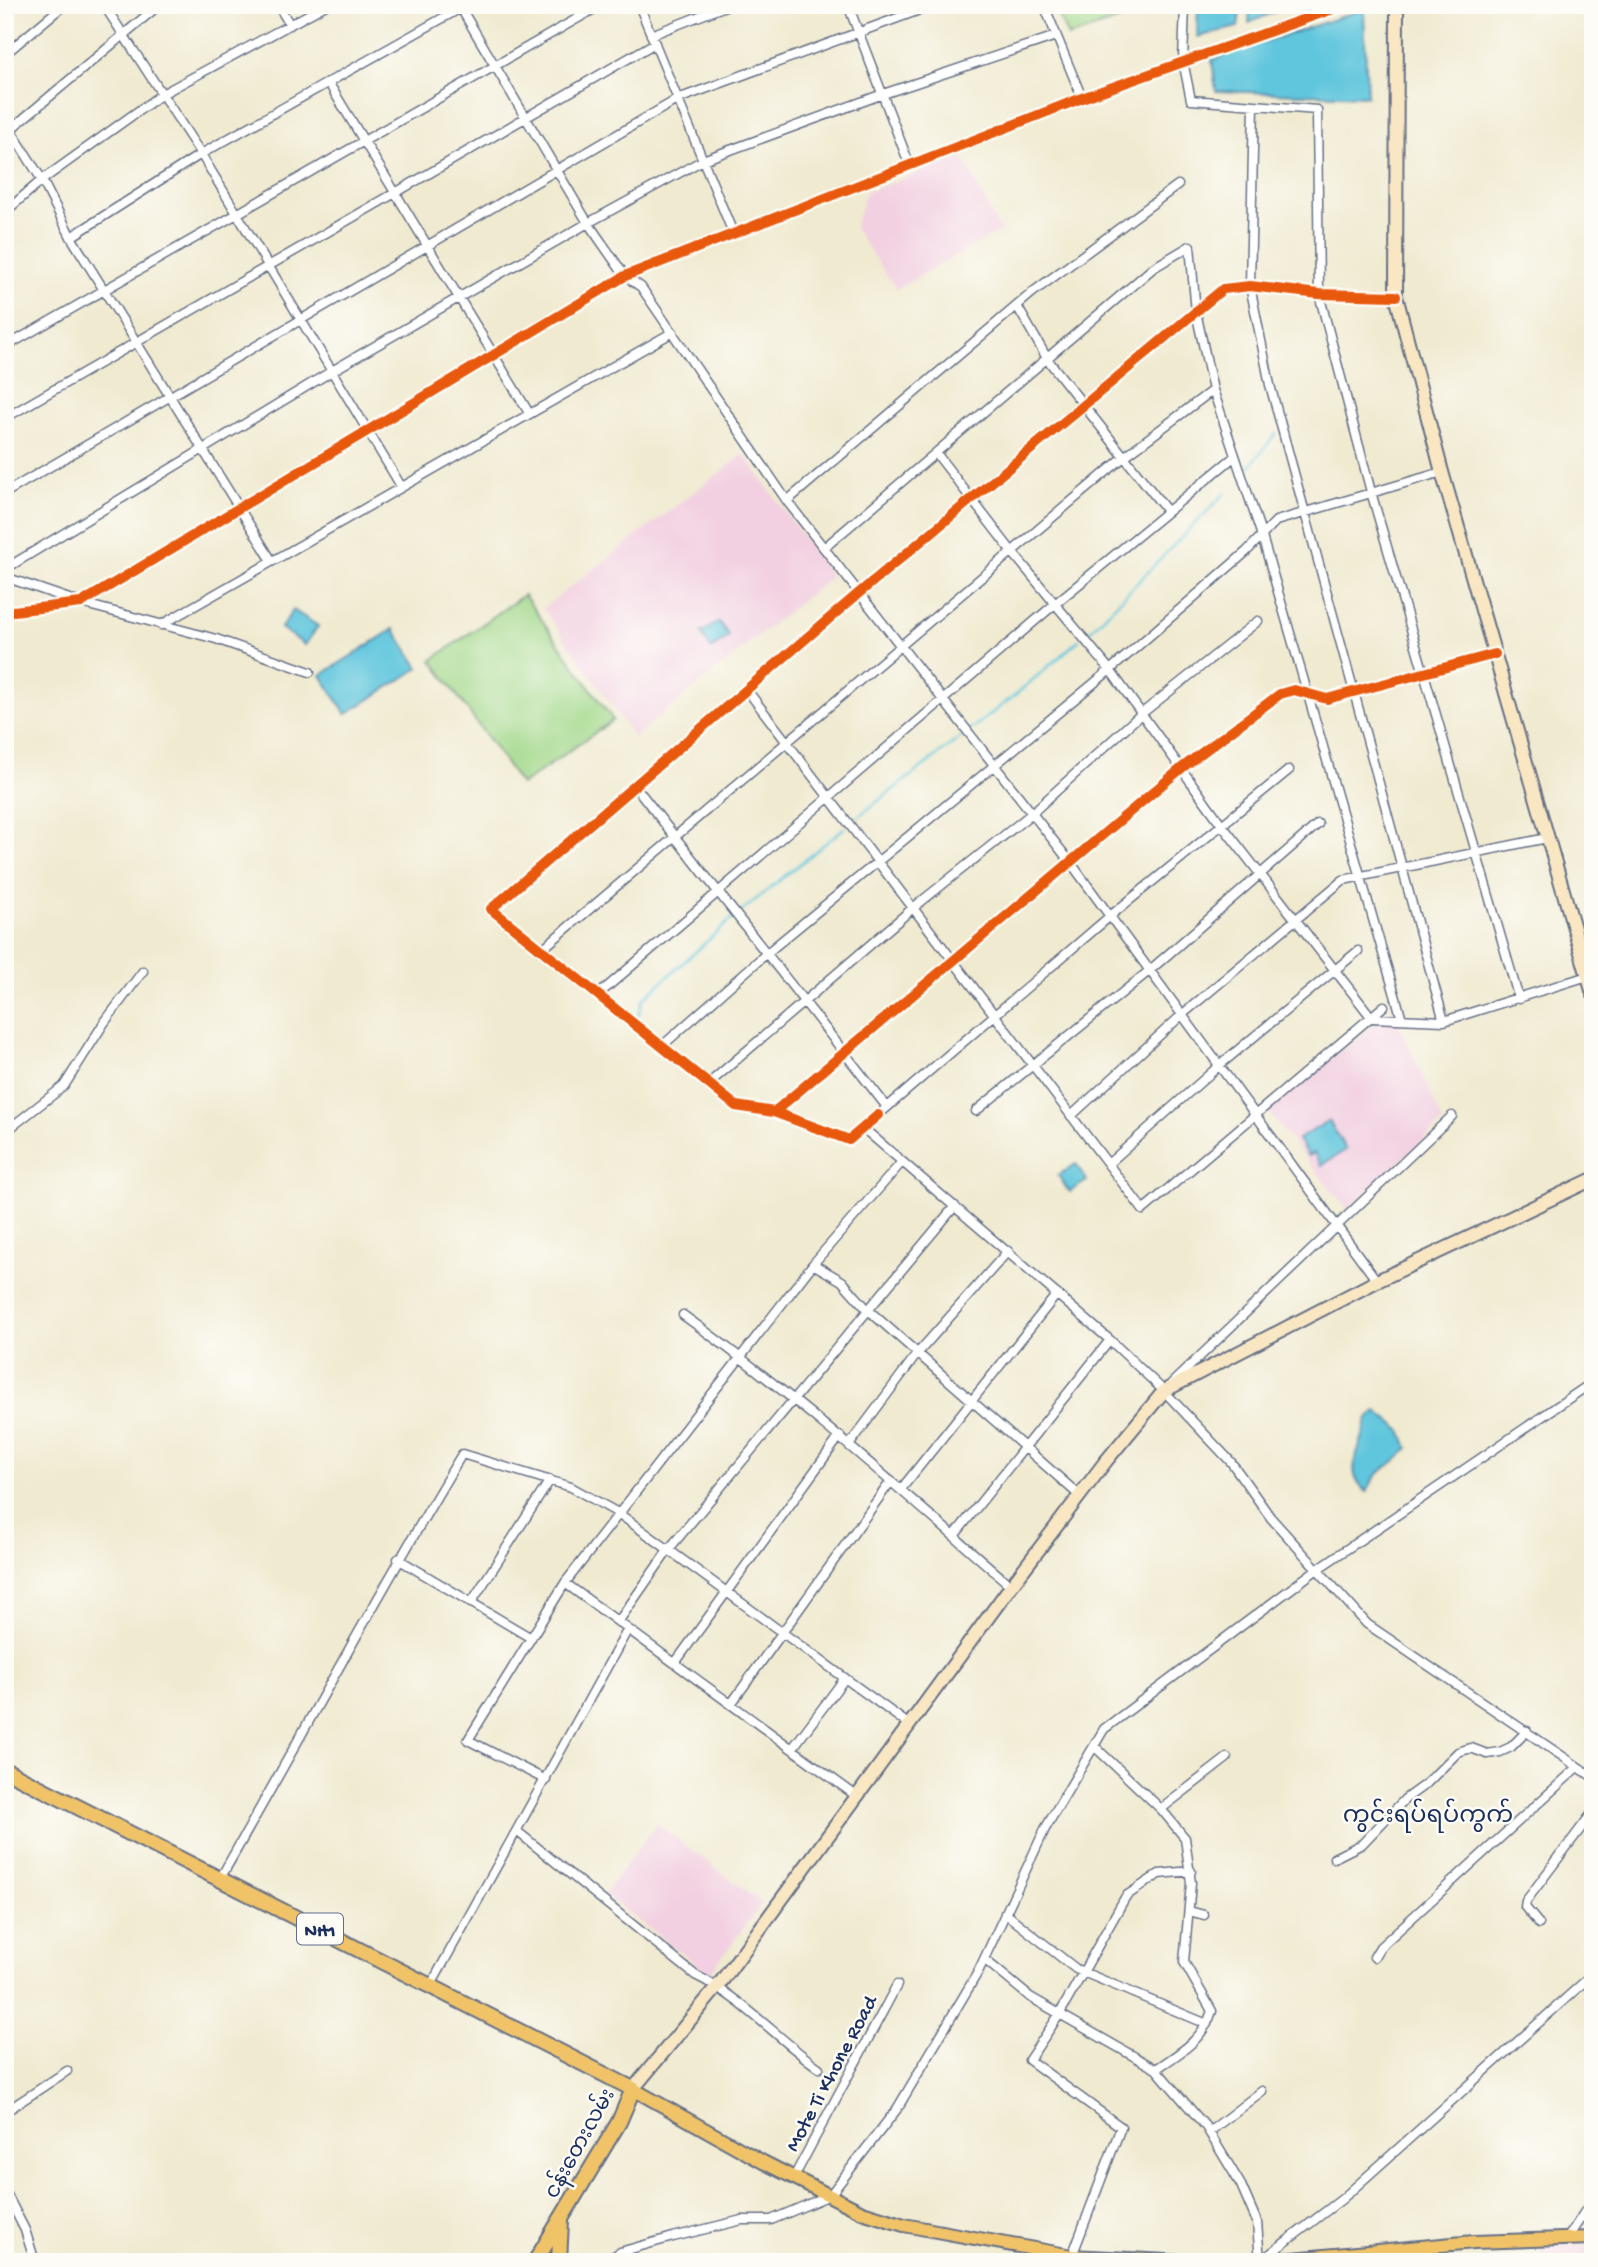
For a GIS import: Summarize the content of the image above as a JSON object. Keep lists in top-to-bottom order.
{
  "streets": {
    "highway": ["NH1", "ငန်းတေးလမ်း"],
    "street": ["Mote Ti Khone Road"]
  },
  "crossings": [
    ["NH1", "ငန်းတေးလမ်း"]
  ],
  "districts": ["ကွင်းရပ်ရပ်ကွက်"]
}
